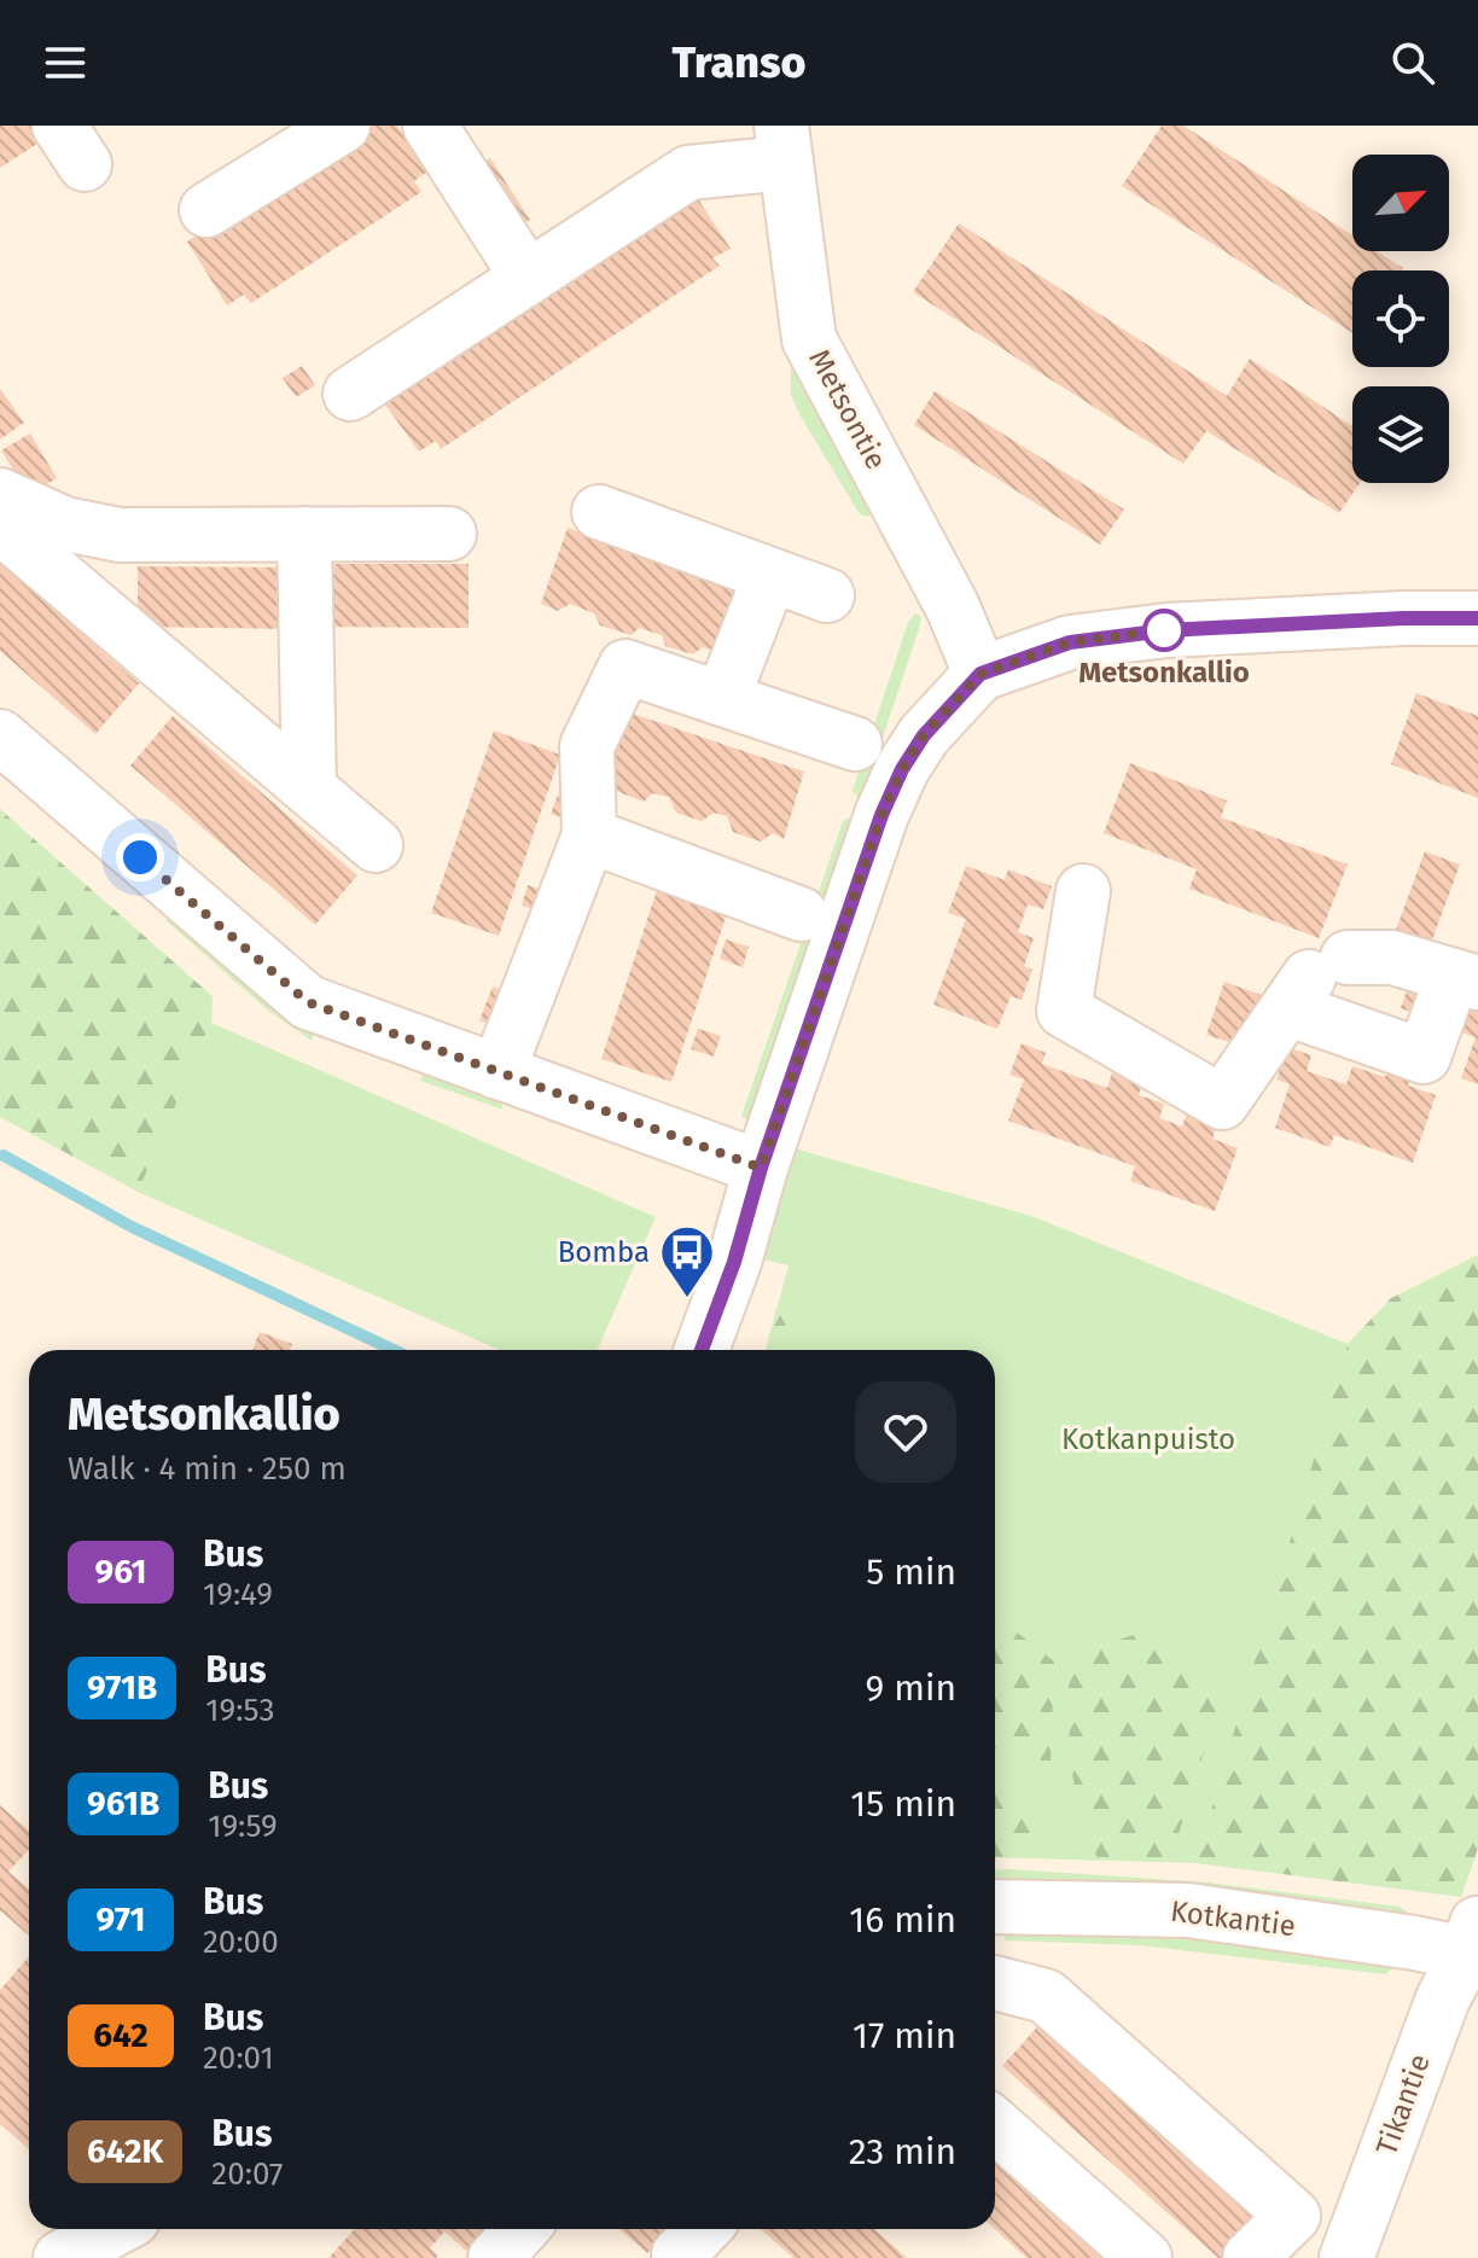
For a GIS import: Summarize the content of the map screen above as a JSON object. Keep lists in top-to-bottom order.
{
  "streets": {
    "street": ["Metsontie", "Kotkantie", "Tikantie"]
  },
  "crossings": [
    ["Kotkantie", "Tikantie"]
  ],
  "parks": ["Kotkanpuisto"],
  "places": {
    "other": ["Metsonkallio"],
    "bus stop": ["Bomba"]
  },
  "lines": ["bus line 961"],
  "north": "top right",
  "page": {
    "header": "Transo",
    "heading": ["Metsonkallio", "Walk · 4 min · 250 m"],
    "list": [
      {
        "mark": "961",
        "name": "Bus",
        "note": "19:49",
        "value": "5 min"
      },
      {
        "mark": "971B",
        "name": "Bus",
        "note": "19:53",
        "value": "9 min"
      },
      {
        "mark": "961B",
        "name": "Bus",
        "note": "19:59",
        "value": "15 min"
      },
      {
        "mark": "971",
        "name": "Bus",
        "note": "20:00",
        "value": "16 min"
      },
      {
        "mark": "642",
        "name": "Bus",
        "note": "20:01",
        "value": "17 min"
      },
      {
        "mark": "642K",
        "name": "Bus",
        "note": "20:07",
        "value": "23 min"
      }
    ]
  }
}
